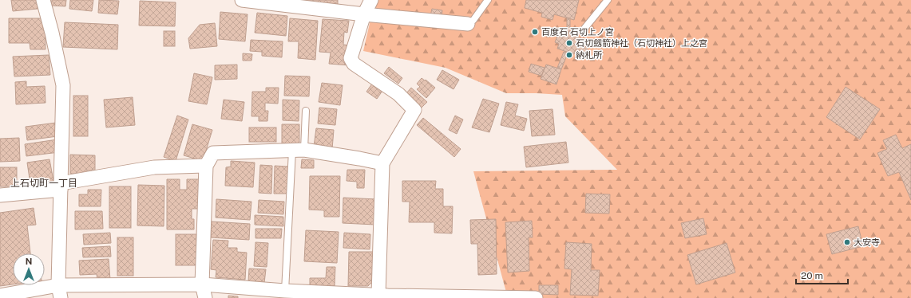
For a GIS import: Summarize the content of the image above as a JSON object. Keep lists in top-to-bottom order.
{
  "districts": ["上石切町一丁目"],
  "places": [
    "百度石 石切上ノ宮",
    "石切劔箭神社（石切神社）上之宮",
    "納札所",
    "大安寺"
  ],
  "scale_bar": "20 m",
  "north": "top"
}
